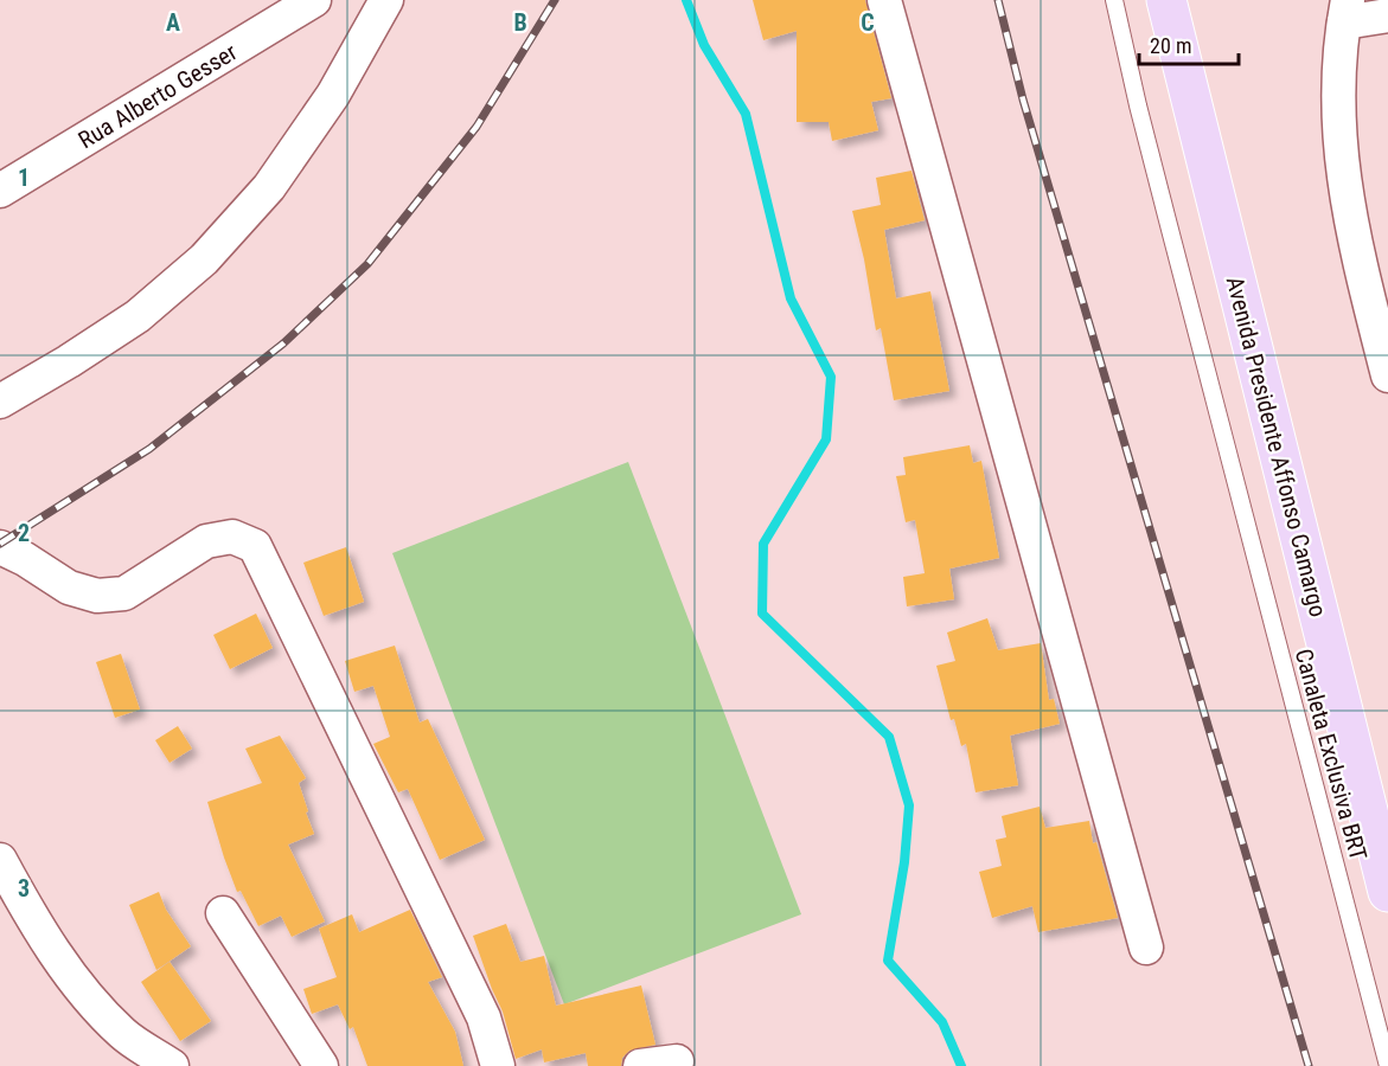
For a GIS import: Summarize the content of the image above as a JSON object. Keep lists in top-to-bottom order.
{
  "streets": {
    "main road": ["Avenida Presidente Affonso Camargo"],
    "street": ["Rua Alberto Gesser"],
    "lane": ["Canaleta Exclusiva BRT"]
  },
  "scale_bar": "20 m",
  "grid": {
    "columns": ["A", "B", "C"],
    "rows": ["1", "2", "3"]
  }
}
